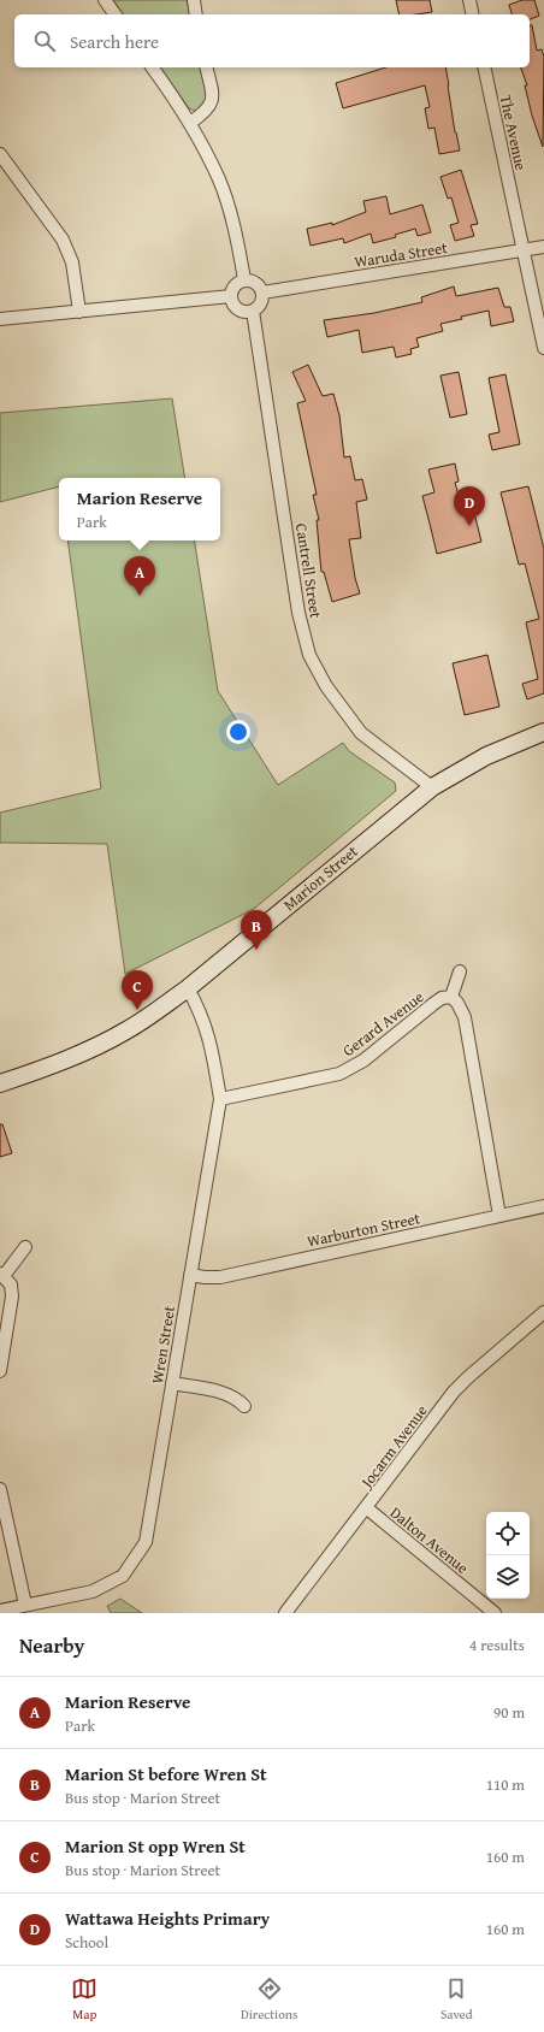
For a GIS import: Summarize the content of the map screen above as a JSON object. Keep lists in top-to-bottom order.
{
  "streets": {
    "main road": ["Marion Street"],
    "street": [
      "The Avenue",
      "Waruda Street",
      "Cantrell Street",
      "Gerard Avenue",
      "Warburton Street",
      "Wren Street",
      "Jocarm Avenue",
      "Dalton Avenue"
    ]
  },
  "crossings": [
    ["The Avenue", "Waruda Street"],
    ["Waruda Street", "Cantrell Street"],
    ["Cantrell Street", "Marion Street"],
    ["Marion Street", "Wren Street"],
    ["Gerard Avenue", "Wren Street"],
    ["Warburton Street", "Wren Street"],
    ["Jocarm Avenue", "Dalton Avenue"]
  ],
  "page": {
    "search": "Search here",
    "popup": ["Marion Reserve", "Park"],
    "pins": [
      "D",
      "A",
      "B",
      "C"
    ],
    "heading": ["Nearby", "4 results"],
    "list": [
      {
        "mark": "A",
        "name": "Marion Reserve",
        "note": "Park",
        "value": "90 m"
      },
      {
        "mark": "B",
        "name": "Marion St before Wren St",
        "note": "Bus stop · Marion Street",
        "value": "110 m"
      },
      {
        "mark": "C",
        "name": "Marion St opp Wren St",
        "note": "Bus stop · Marion Street",
        "value": "160 m"
      },
      {
        "mark": "D",
        "name": "Wattawa Heights Primary",
        "note": "School",
        "value": "160 m"
      }
    ],
    "nav": ["Map", "Directions", "Saved"]
  }
}
